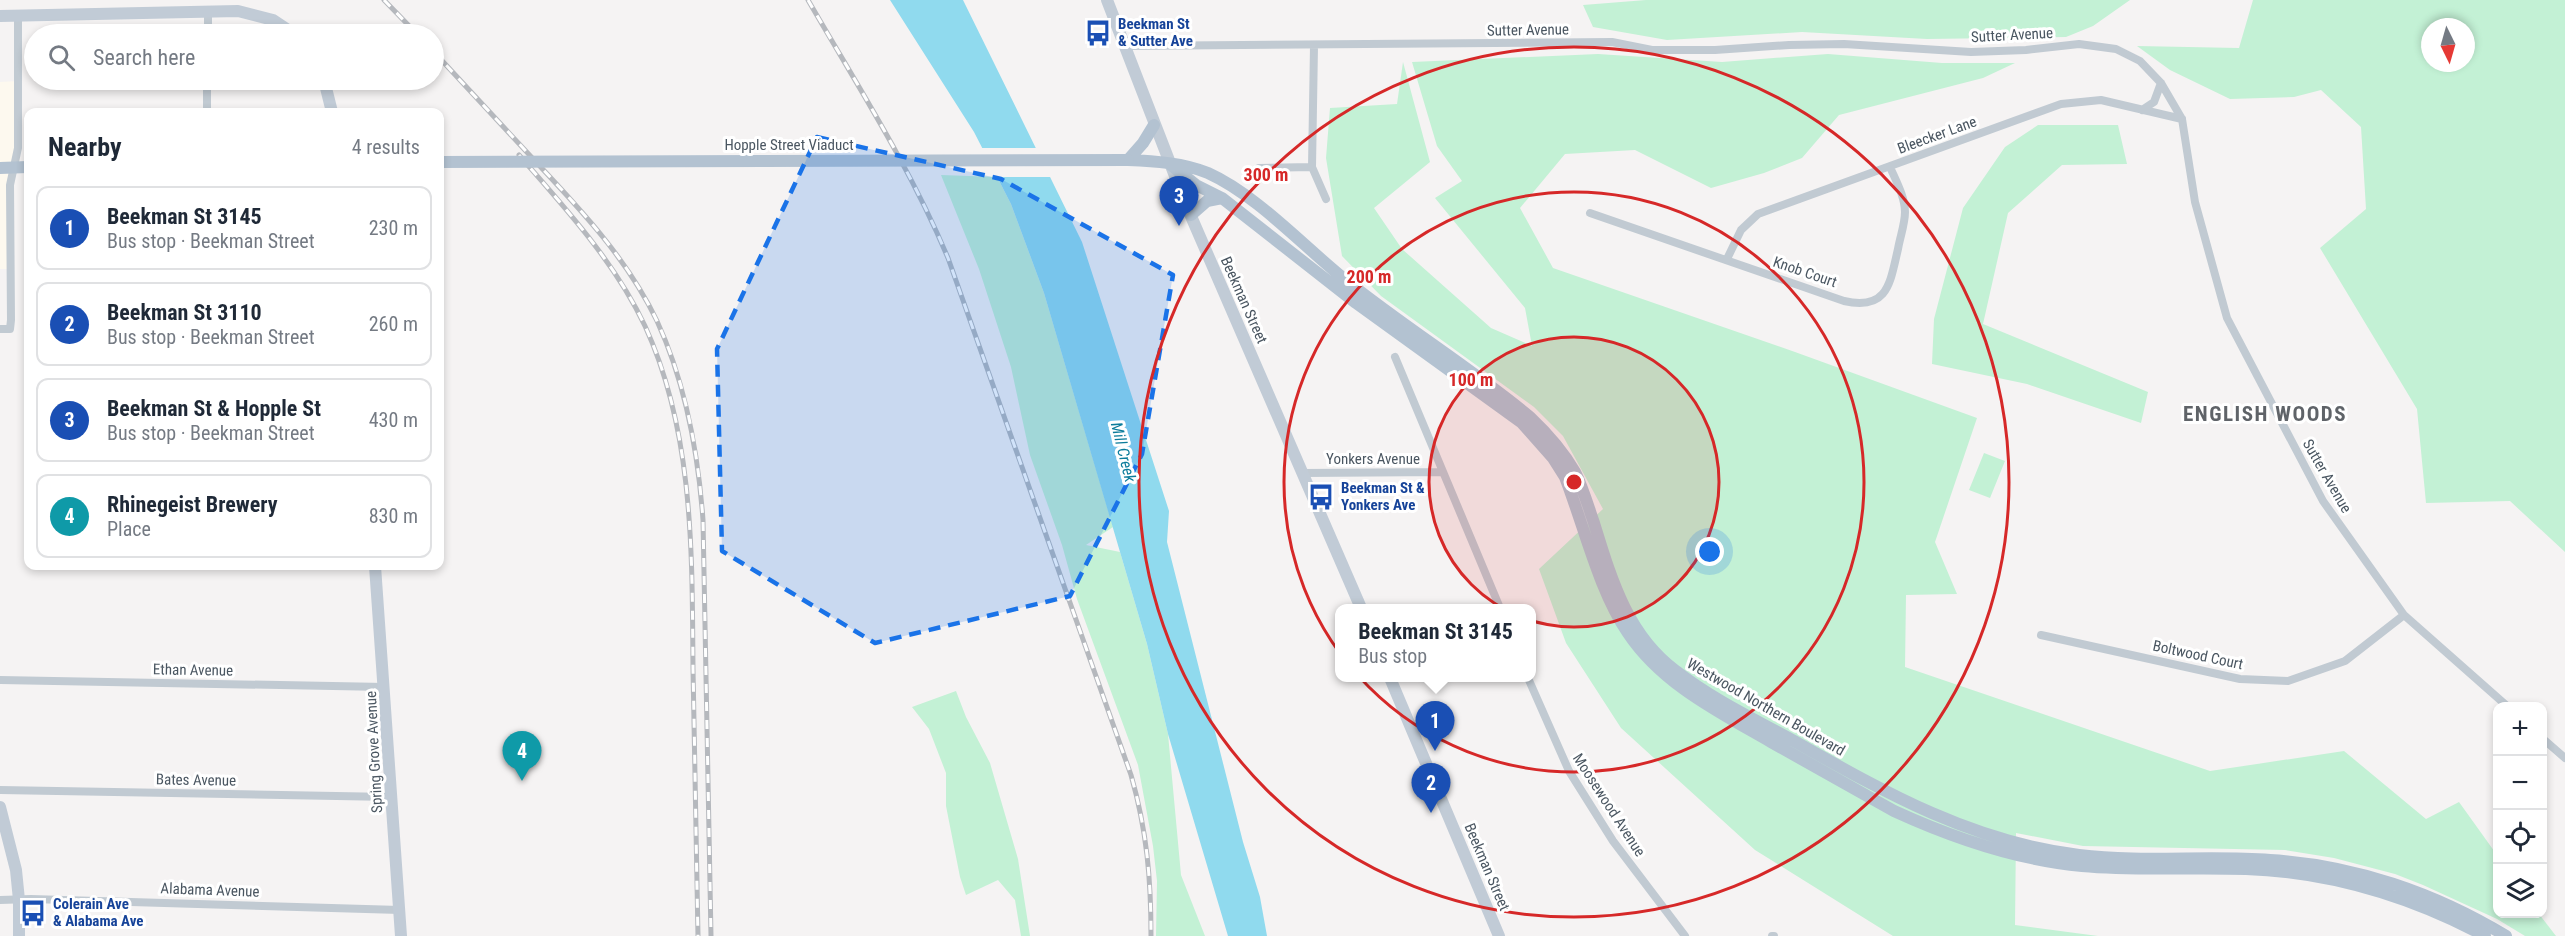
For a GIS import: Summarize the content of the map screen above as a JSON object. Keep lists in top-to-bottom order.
{
  "streets": {
    "main road": [
      "Hopple Street Viaduct",
      "Beekman Street",
      "Westwood Northern Boulevard",
      "Spring Grove Avenue"
    ],
    "street": [
      "Sutter Avenue",
      "Bleecker Lane",
      "Knob Court",
      "Yonkers Avenue",
      "Boltwood Court",
      "Ethan Avenue",
      "Bates Avenue",
      "Moosewood Avenue",
      "Alabama Avenue"
    ]
  },
  "crossings": [
    ["Sutter Avenue", "Bleecker Lane"],
    ["Sutter Avenue", "Beekman Street"],
    ["Sutter Avenue", "Boltwood Court"],
    ["Bleecker Lane", "Knob Court"],
    ["Hopple Street Viaduct", "Beekman Street"],
    ["Hopple Street Viaduct", "Westwood Northern Boulevard"],
    ["Beekman Street", "Yonkers Avenue"],
    ["Beekman Street", "Westwood Northern Boulevard"],
    ["Ethan Avenue", "Spring Grove Avenue"],
    ["Spring Grove Avenue", "Bates Avenue"],
    ["Spring Grove Avenue", "Alabama Avenue"]
  ],
  "districts": ["ENGLISH WOODS"],
  "water": ["Mill Creek"],
  "places": {
    "bus stop": ["Beekman St & Sutter Ave", "Beekman St & Yonkers Ave", "Colerain Ave & Alabama Ave"]
  },
  "north": "bottom",
  "page": {
    "search": "Search here",
    "heading": ["Nearby", "4 results"],
    "pins": [
      "3",
      "1",
      "4",
      "2"
    ],
    "list": [
      {
        "mark": "1",
        "name": "Beekman St 3145",
        "note": "Bus stop · Beekman Street",
        "value": "230 m"
      },
      {
        "mark": "2",
        "name": "Beekman St 3110",
        "note": "Bus stop · Beekman Street",
        "value": "260 m"
      },
      {
        "mark": "3",
        "name": "Beekman St & Hopple St",
        "note": "Bus stop · Beekman Street",
        "value": "430 m"
      },
      {
        "mark": "4",
        "name": "Rhinegeist Brewery",
        "note": "Place",
        "value": "830 m"
      }
    ],
    "popup": ["Beekman St 3145", "Bus stop"],
    "map_buttons": ["+", "−"]
  },
  "rings": ["300 m", "200 m", "100 m"]
}
